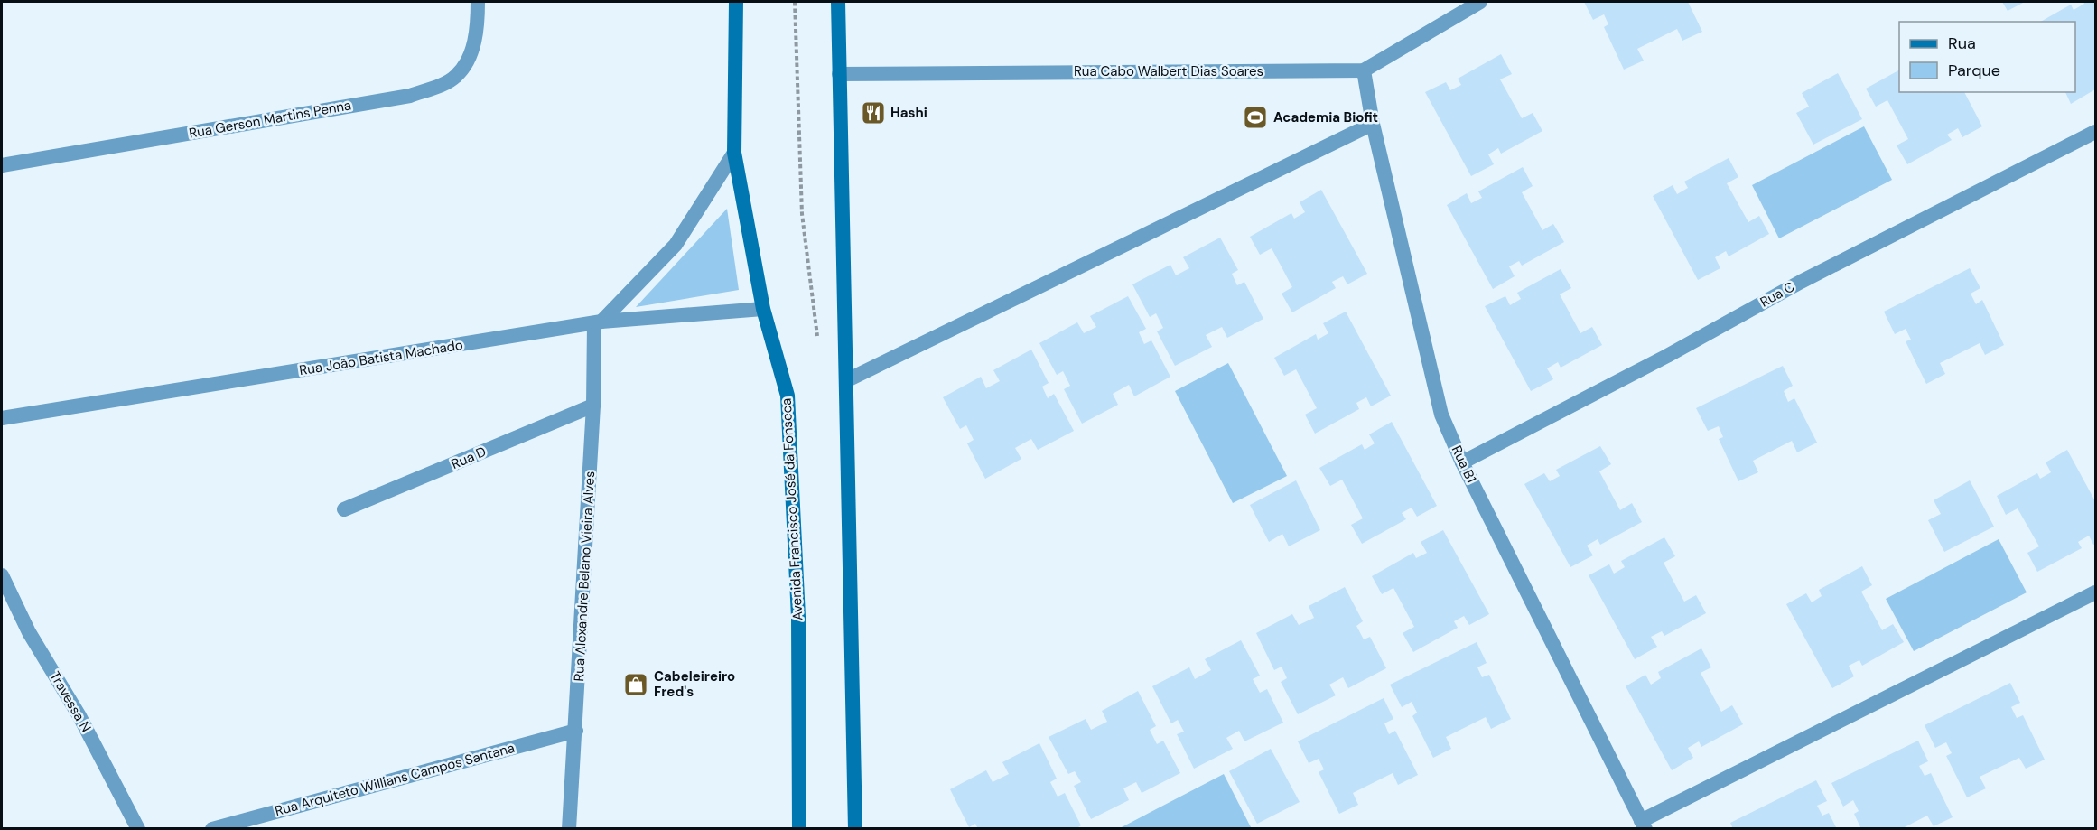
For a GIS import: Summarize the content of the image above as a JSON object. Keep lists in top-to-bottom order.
{
  "streets": {
    "main road": ["Avenida Francisco José da Fonseca"],
    "street": [
      "Rua Cabo Walbert Dias Soares",
      "Rua Gerson Martins Penna",
      "Rua C",
      "Rua João Batista Machado",
      "Rua D",
      "Rua B1",
      "Rua Alexandre Belano Vieira Alves",
      "Travessa N",
      "Rua Arquiteto Willians Campos Santana"
    ]
  },
  "crossings": [
    ["Rua Cabo Walbert Dias Soares", "Rua B1"],
    ["Rua C", "Rua B1"],
    ["Rua João Batista Machado", "Avenida Francisco José da Fonseca"],
    ["Rua João Batista Machado", "Rua Alexandre Belano Vieira Alves"],
    ["Rua D", "Rua Alexandre Belano Vieira Alves"],
    ["Rua Alexandre Belano Vieira Alves", "Rua Arquiteto Willians Campos Santana"]
  ],
  "places": {
    "restaurant": ["Hashi"],
    "sports": ["Academia Biofit"],
    "shop": ["Cabeleireiro Fred's"]
  },
  "legend": ["Rua", "Parque"]
}
